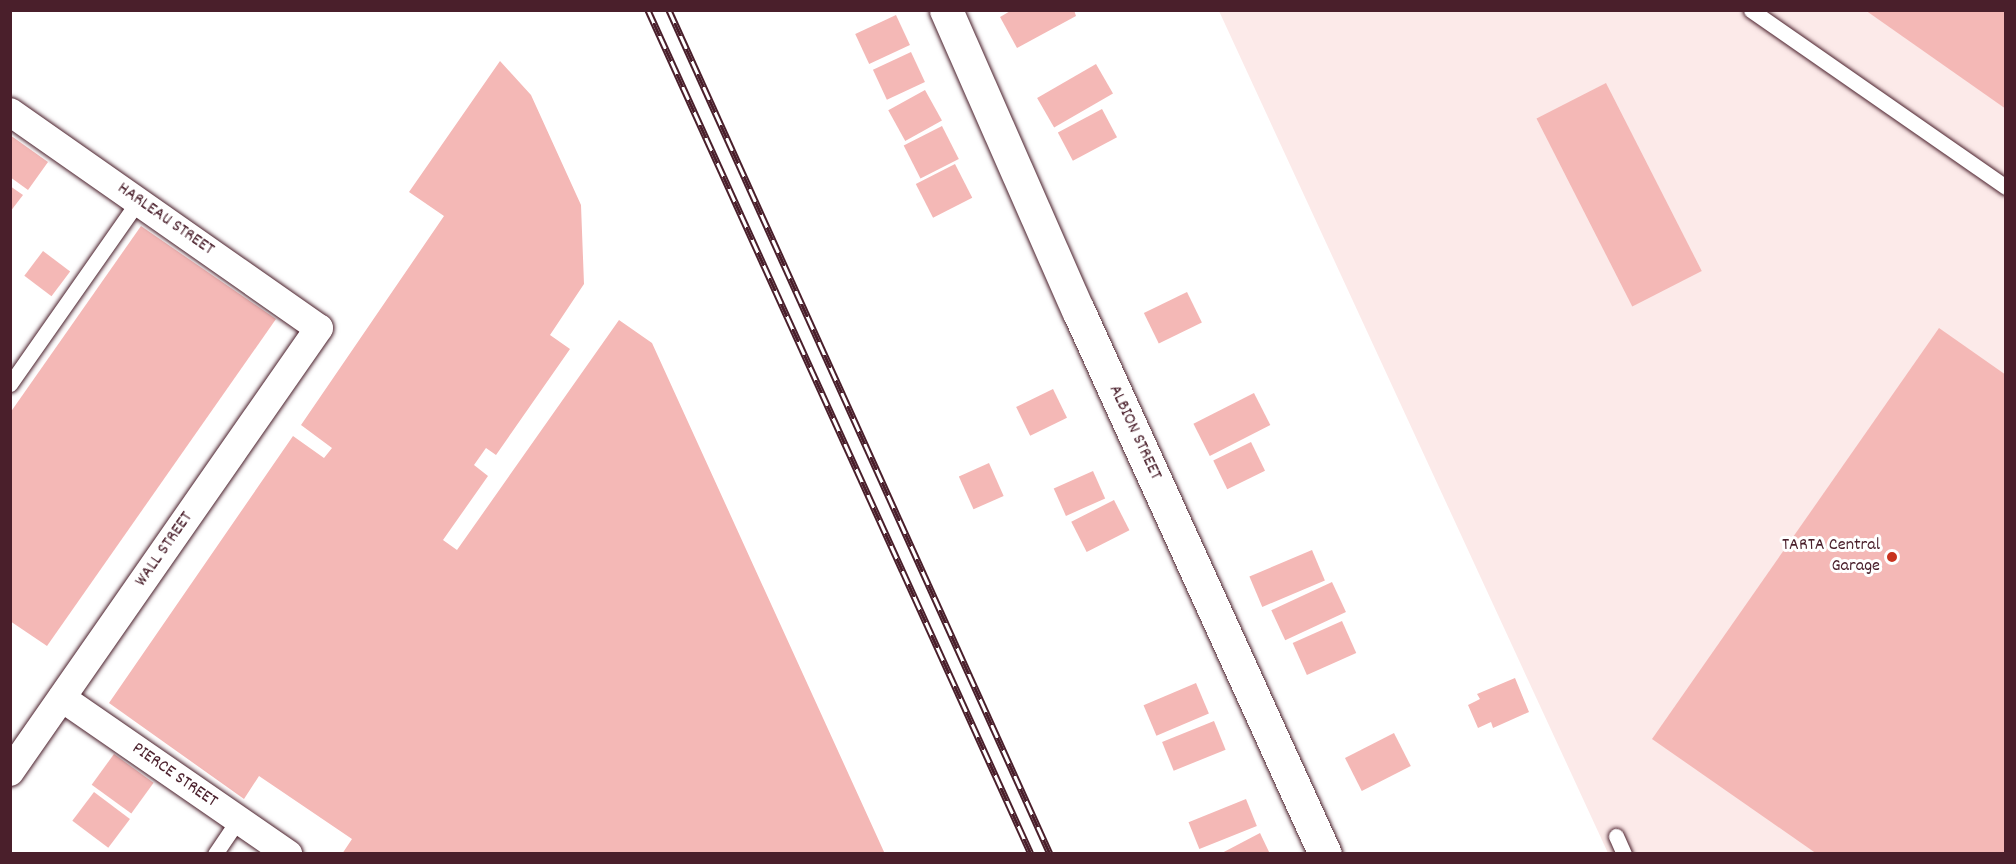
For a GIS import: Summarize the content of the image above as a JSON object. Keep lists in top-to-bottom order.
{
  "streets": {
    "street": [
      "HARLEAU STREET",
      "ALBION STREET",
      "WALL STREET",
      "PIERCE STREET"
    ]
  },
  "crossings": [
    ["HARLEAU STREET", "WALL STREET"],
    ["WALL STREET", "PIERCE STREET"]
  ],
  "places": ["TARTA Central Garage"]
}
